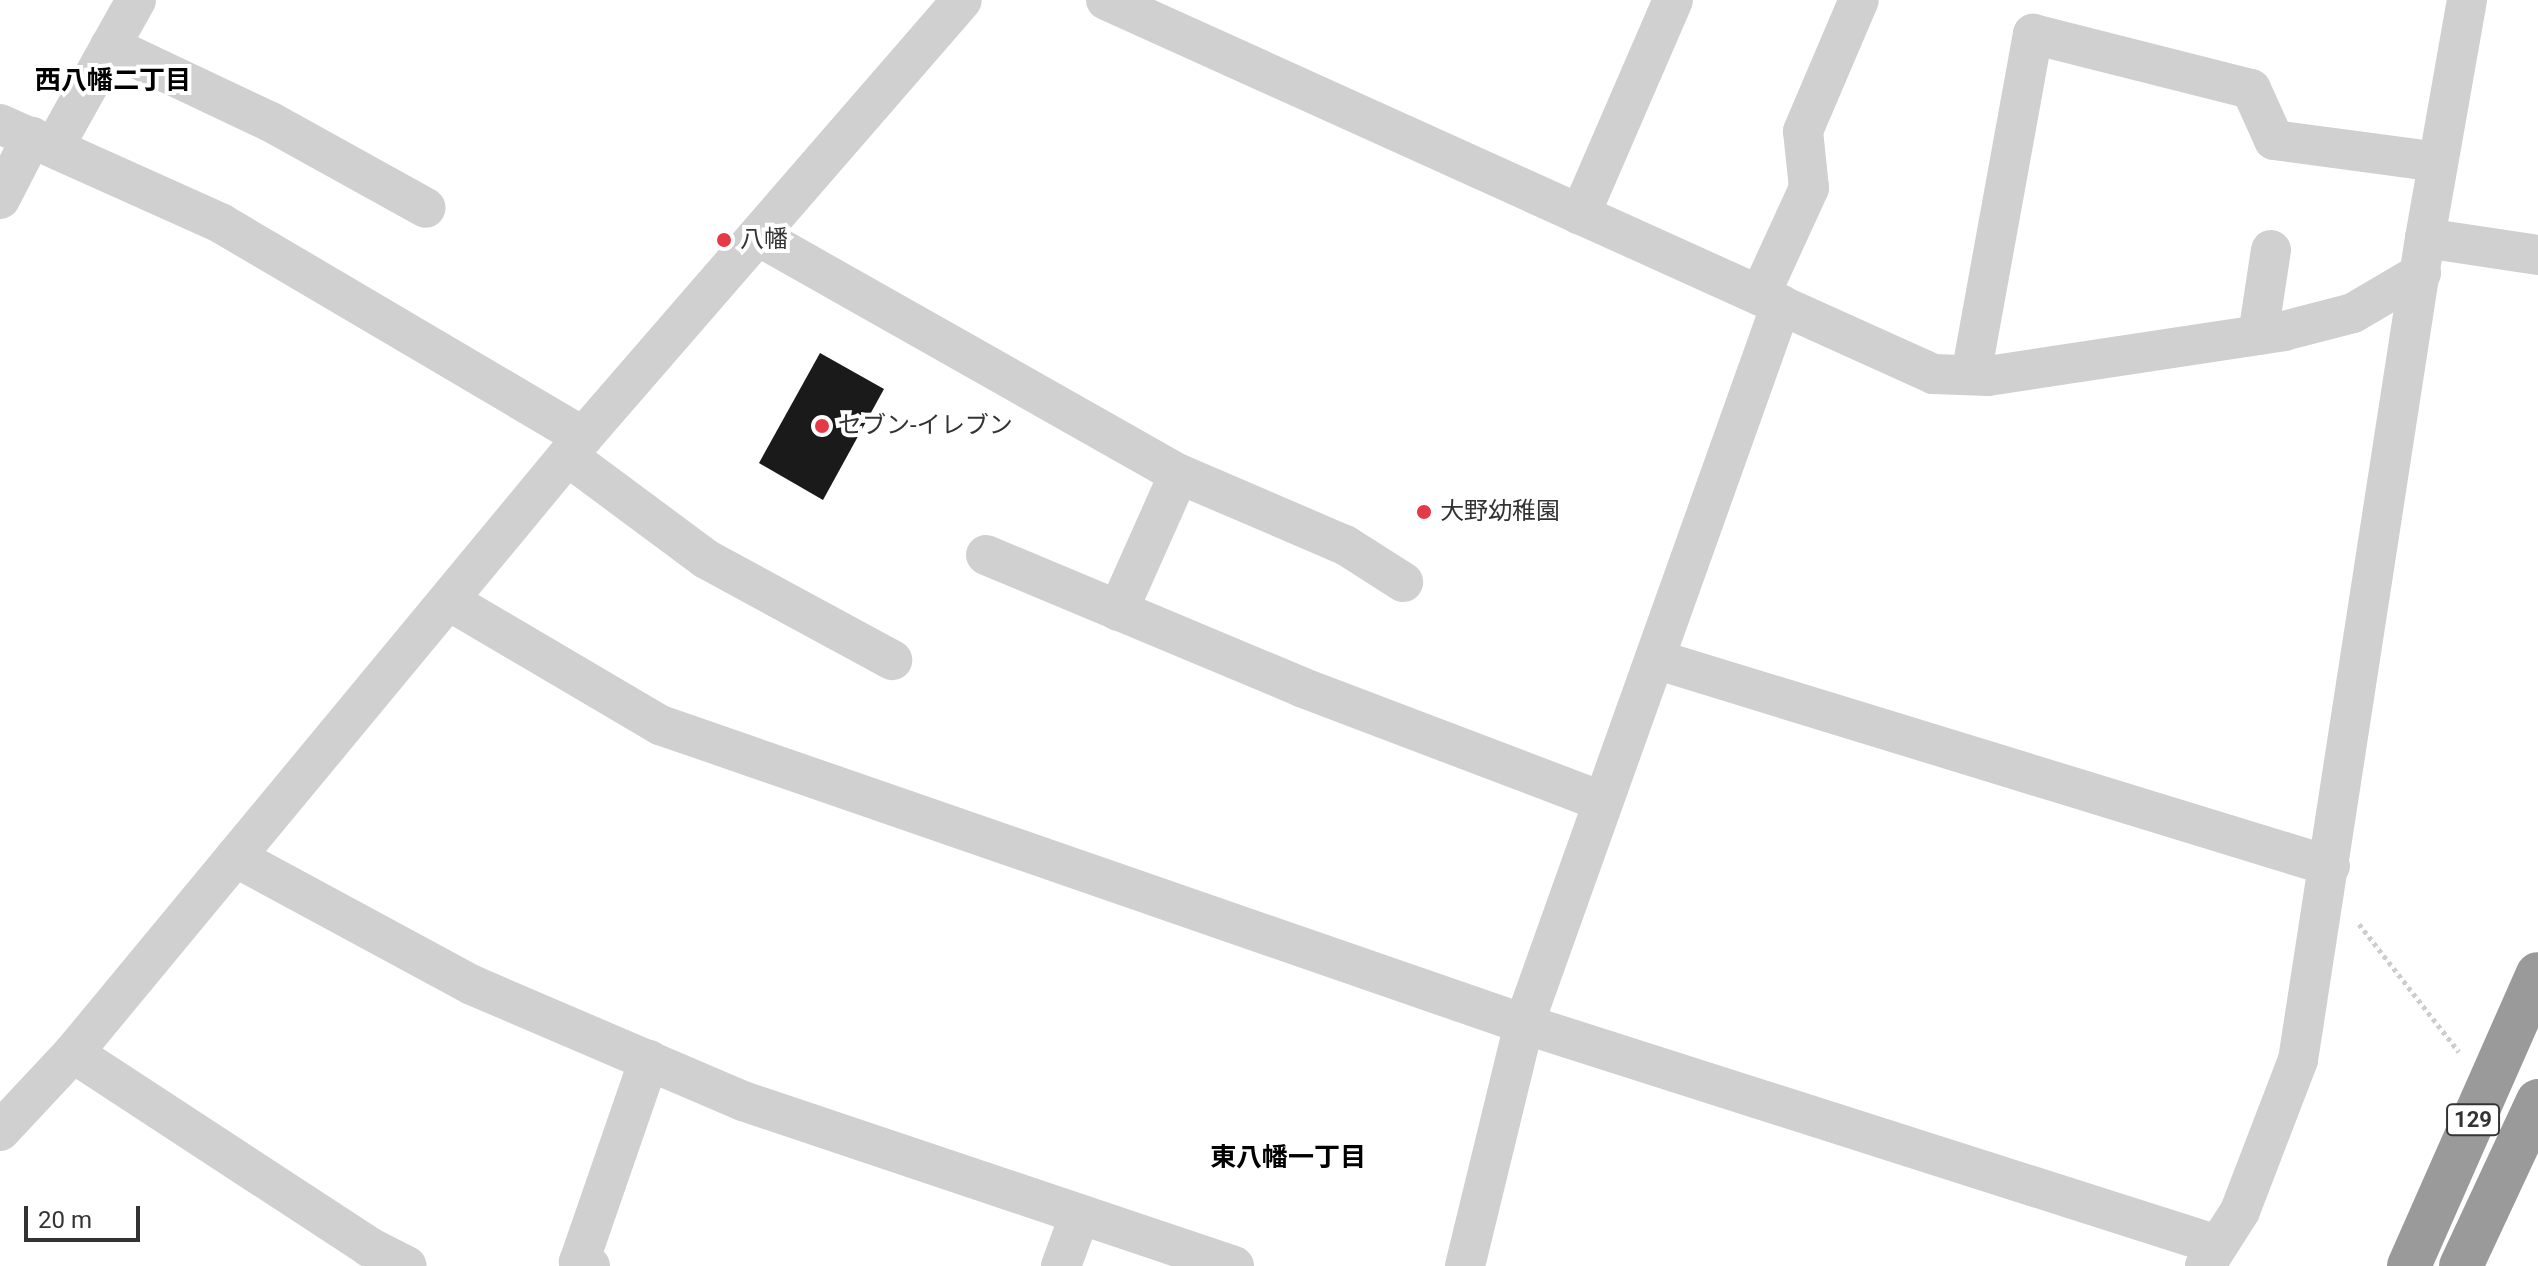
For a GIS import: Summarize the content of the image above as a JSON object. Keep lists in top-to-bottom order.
{
  "streets": {
    "highway": ["129"]
  },
  "districts": ["西八幡二丁目", "東八幡一丁目"],
  "places": ["八幡", "セブン-イレブン", "大野幼稚園"],
  "scale_bar": "20 m"
}
